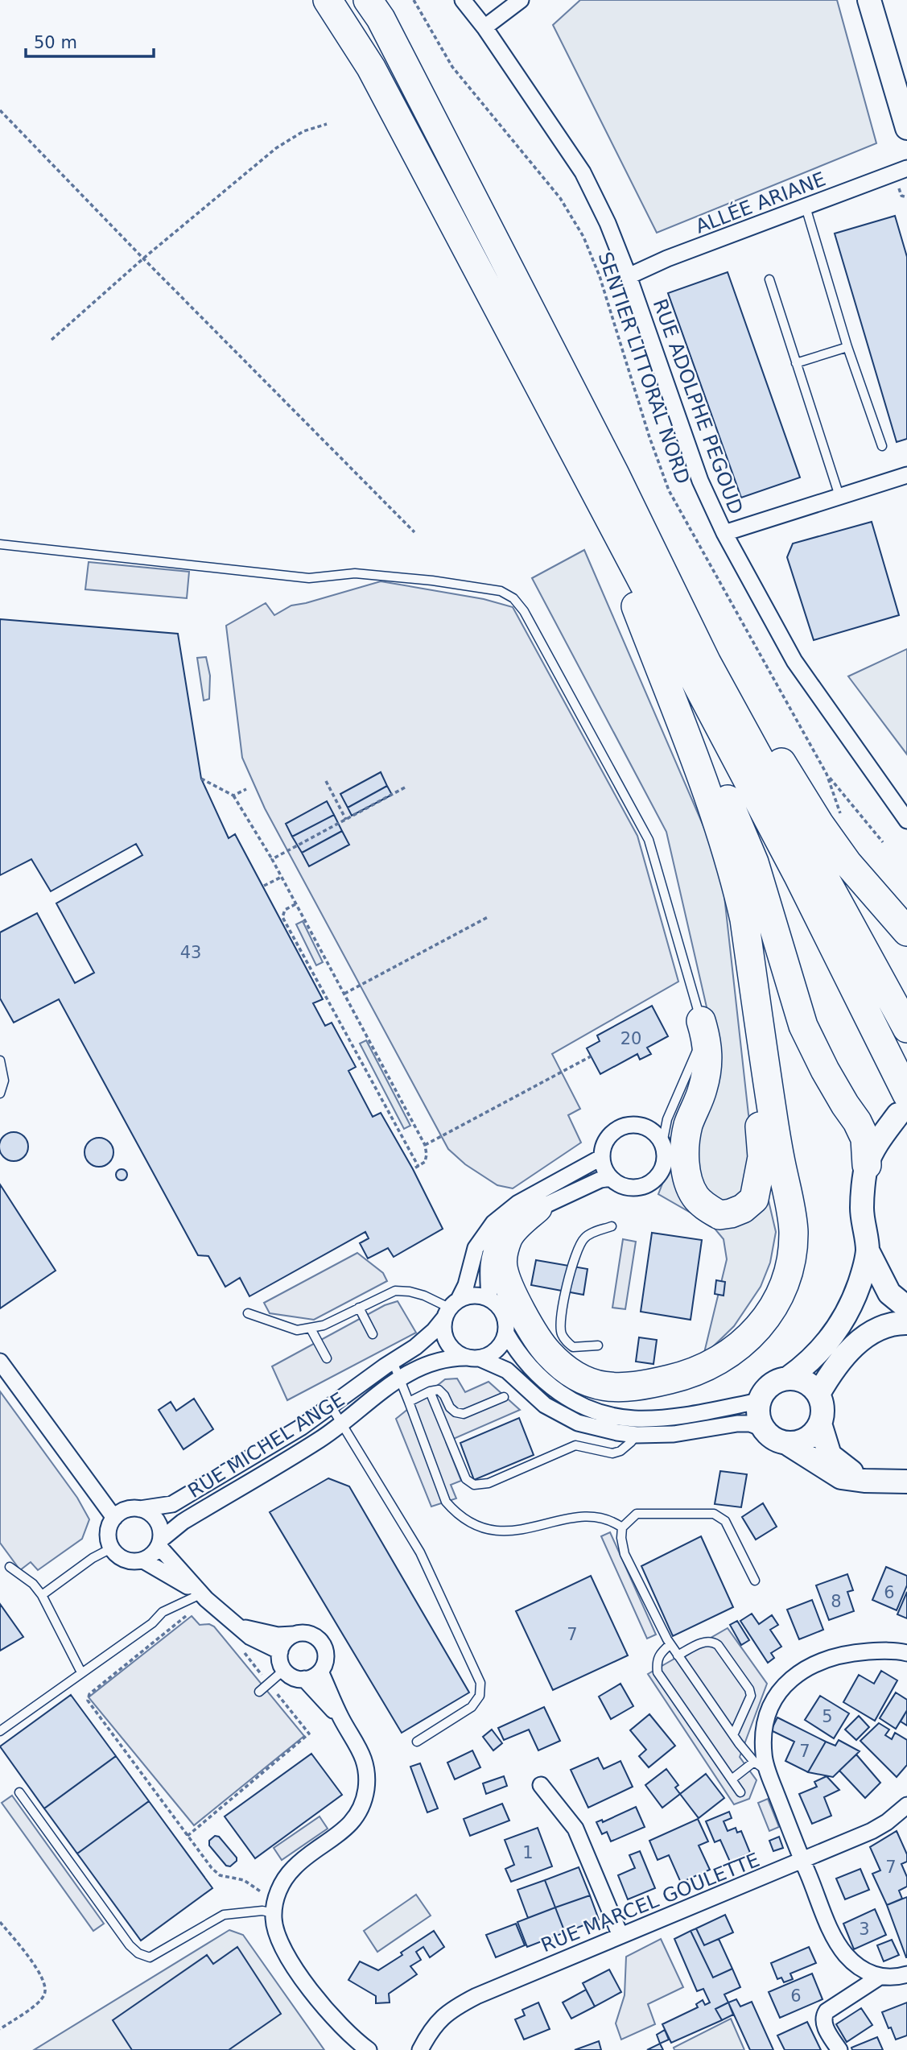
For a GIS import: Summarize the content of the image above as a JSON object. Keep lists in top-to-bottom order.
{
  "streets": {
    "street": [
      "ALLÉE ARIANE",
      "RUE ADOLPHE PEGOUD",
      "RUE MICHEL ANGE",
      "RUE MARCEL GOULETTE"
    ],
    "path": ["SENTIER LITTORAL NORD"]
  },
  "crossings": [
    ["ALLÉE ARIANE", "RUE ADOLPHE PEGOUD"]
  ],
  "house_numbers": [
    "43",
    "20",
    "6",
    "8",
    "7",
    "5",
    "7",
    "1",
    "7",
    "3",
    "6"
  ],
  "scale_bar": "50 m"
}
